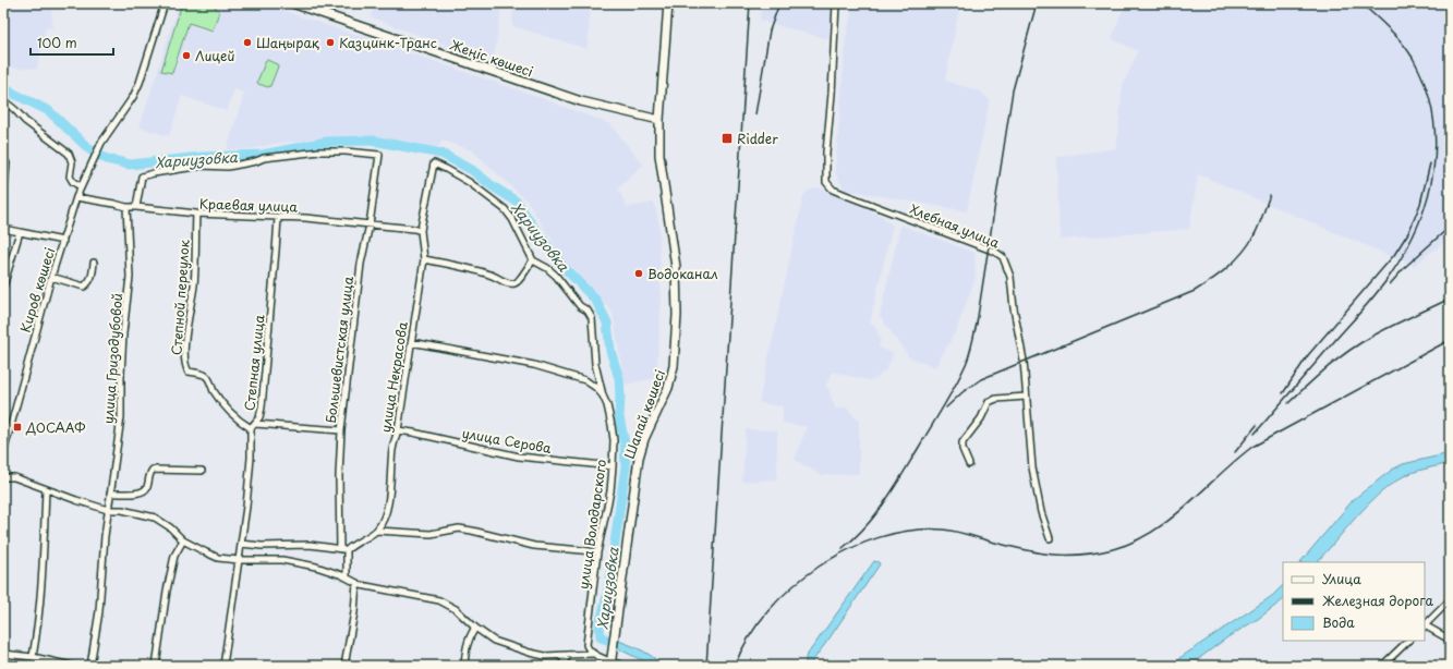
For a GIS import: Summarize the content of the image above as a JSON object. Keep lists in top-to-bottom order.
{
  "streets": {
    "street": [
      "Жеңіс көшесі",
      "Краевая улица",
      "Хлебная улица",
      "Киров көшесі",
      "Степной переулок",
      "Большевистская улица",
      "улица Гризодубовой",
      "Степная улица",
      "улица Некрасова",
      "Шапай көшесі",
      "улица Серова",
      "улица Володарского"
    ]
  },
  "crossings": [
    ["Жеңіс көшесі", "Шапай көшесі"],
    ["Краевая улица", "Киров көшесі"],
    ["Краевая улица", "Степной переулок"],
    ["Краевая улица", "Большевистская улица"],
    ["Краевая улица", "улица Гризодубовой"],
    ["Краевая улица", "Степная улица"],
    ["Краевая улица", "улица Некрасова"],
    ["Степной переулок", "Степная улица"],
    ["улица Некрасова", "улица Серова"],
    ["улица Некрасова", "улица Володарского"],
    ["улица Серова", "улица Володарского"]
  ],
  "water": ["Хариузовка"],
  "places": {
    "other": [
      "Шаңырақ",
      "Казцинк-Транс",
      "Лицей",
      "Водоканал"
    ],
    "transit": ["Ridder", "ДОСААФ"]
  },
  "legend": ["Улица", "Железная дорога", "Вода"],
  "scale_bar": "100 m"
}
